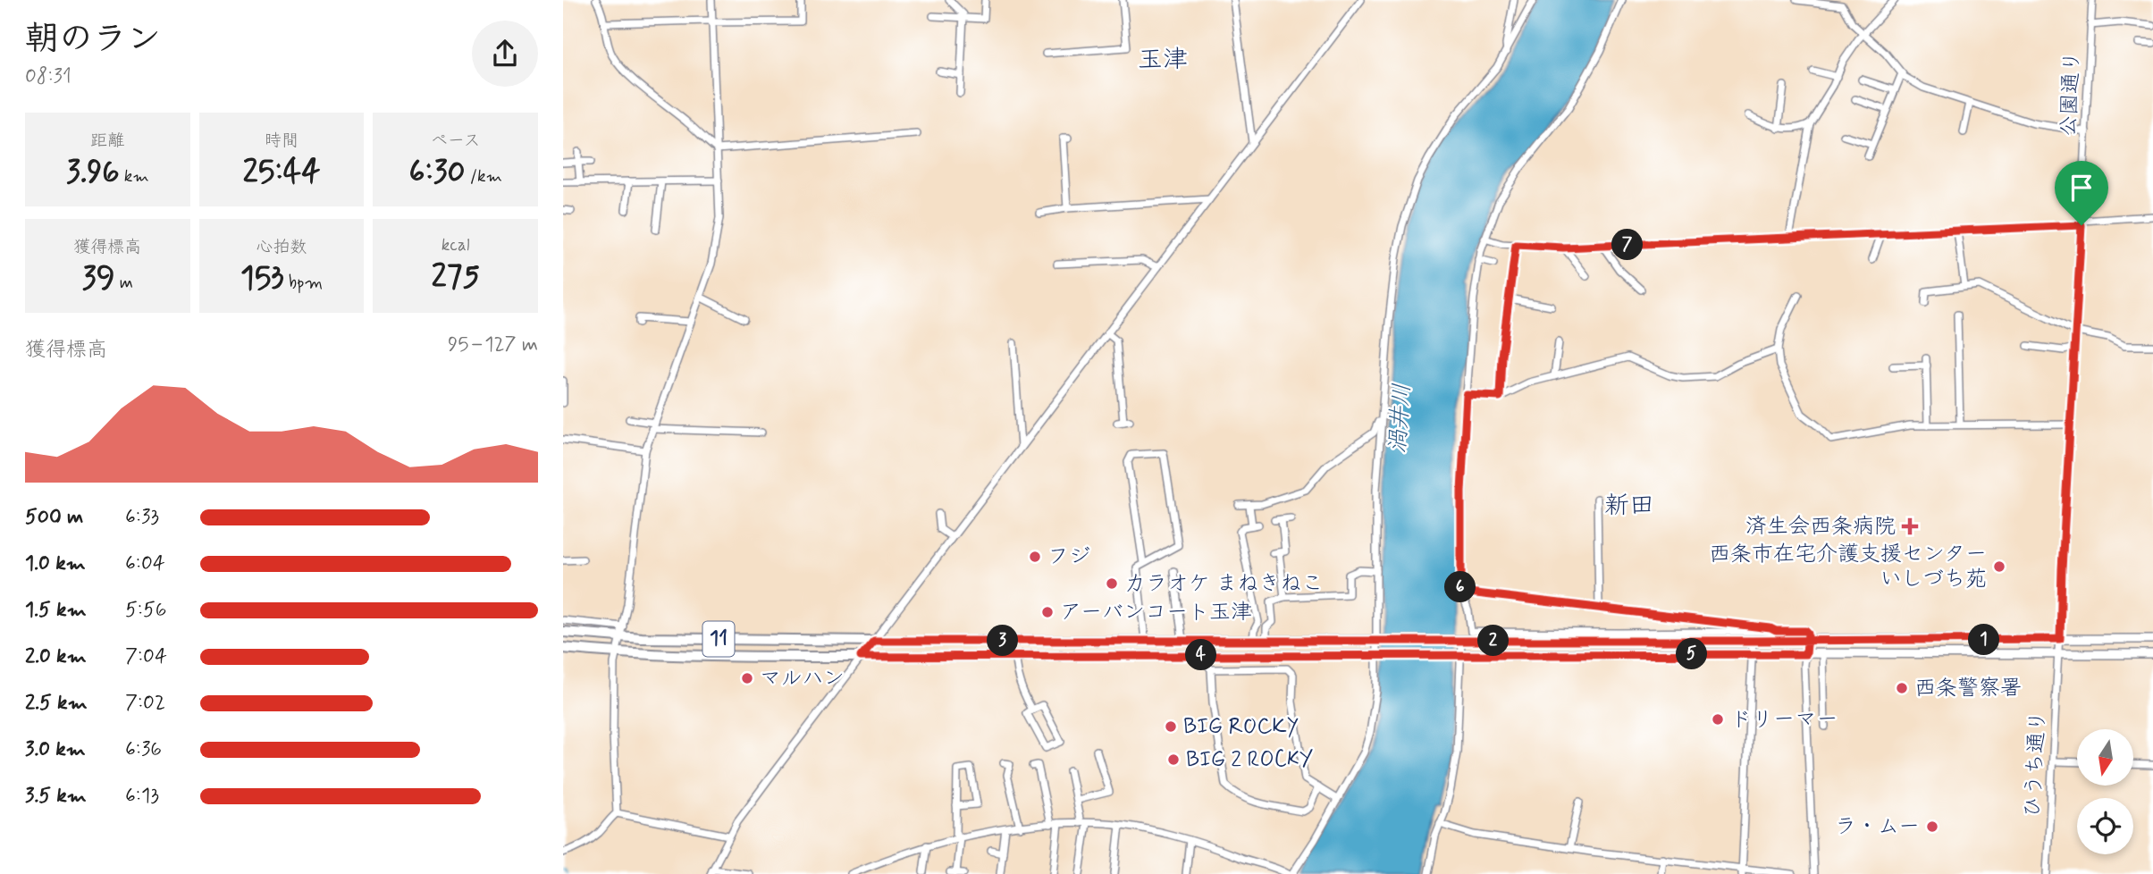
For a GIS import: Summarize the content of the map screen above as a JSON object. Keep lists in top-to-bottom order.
{
  "streets": {
    "highway": ["11"],
    "street": ["公園通り", "ひうち通り"]
  },
  "crossings": [
    ["公園通り", "ひうち通り"]
  ],
  "districts": ["玉津", "新田"],
  "water": ["渦井川"],
  "places": {
    "health": ["済生会西条病院"],
    "other": [
      "フジ",
      "西条市在宅介護支援センター いしづち苑",
      "カラオケ まねきねこ",
      "アーバンコート玉津",
      "マルハン",
      "西条警察署",
      "ドリーマー",
      "BIG ROCKY",
      "BIG 2 ROCKY",
      "ラ・ムー"
    ]
  },
  "north": "bottom",
  "page": {
    "heading": ["朝のラン", "08:31"],
    "stats": [
      ["距離", "3.96 km"],
      ["時間", "25:44"],
      ["ペース", "6:30 /km"],
      ["獲得標高", "39 m"],
      ["心拍数", "153 bpm"],
      ["kcal", "275"]
    ],
    "pins": [
      "7",
      "6",
      "1",
      "2",
      "3",
      "5",
      "4"
    ],
    "chart": ["獲得標高", "95–127 m"],
    "list": [
      {
        "name": "500 m",
        "note": "6:33"
      },
      {
        "name": "1.0 km",
        "note": "6:04"
      },
      {
        "name": "1.5 km",
        "note": "5:56"
      },
      {
        "name": "2.0 km",
        "note": "7:04"
      },
      {
        "name": "2.5 km",
        "note": "7:02"
      },
      {
        "name": "3.0 km",
        "note": "6:36"
      },
      {
        "name": "3.5 km",
        "note": "6:13"
      }
    ]
  }
}
